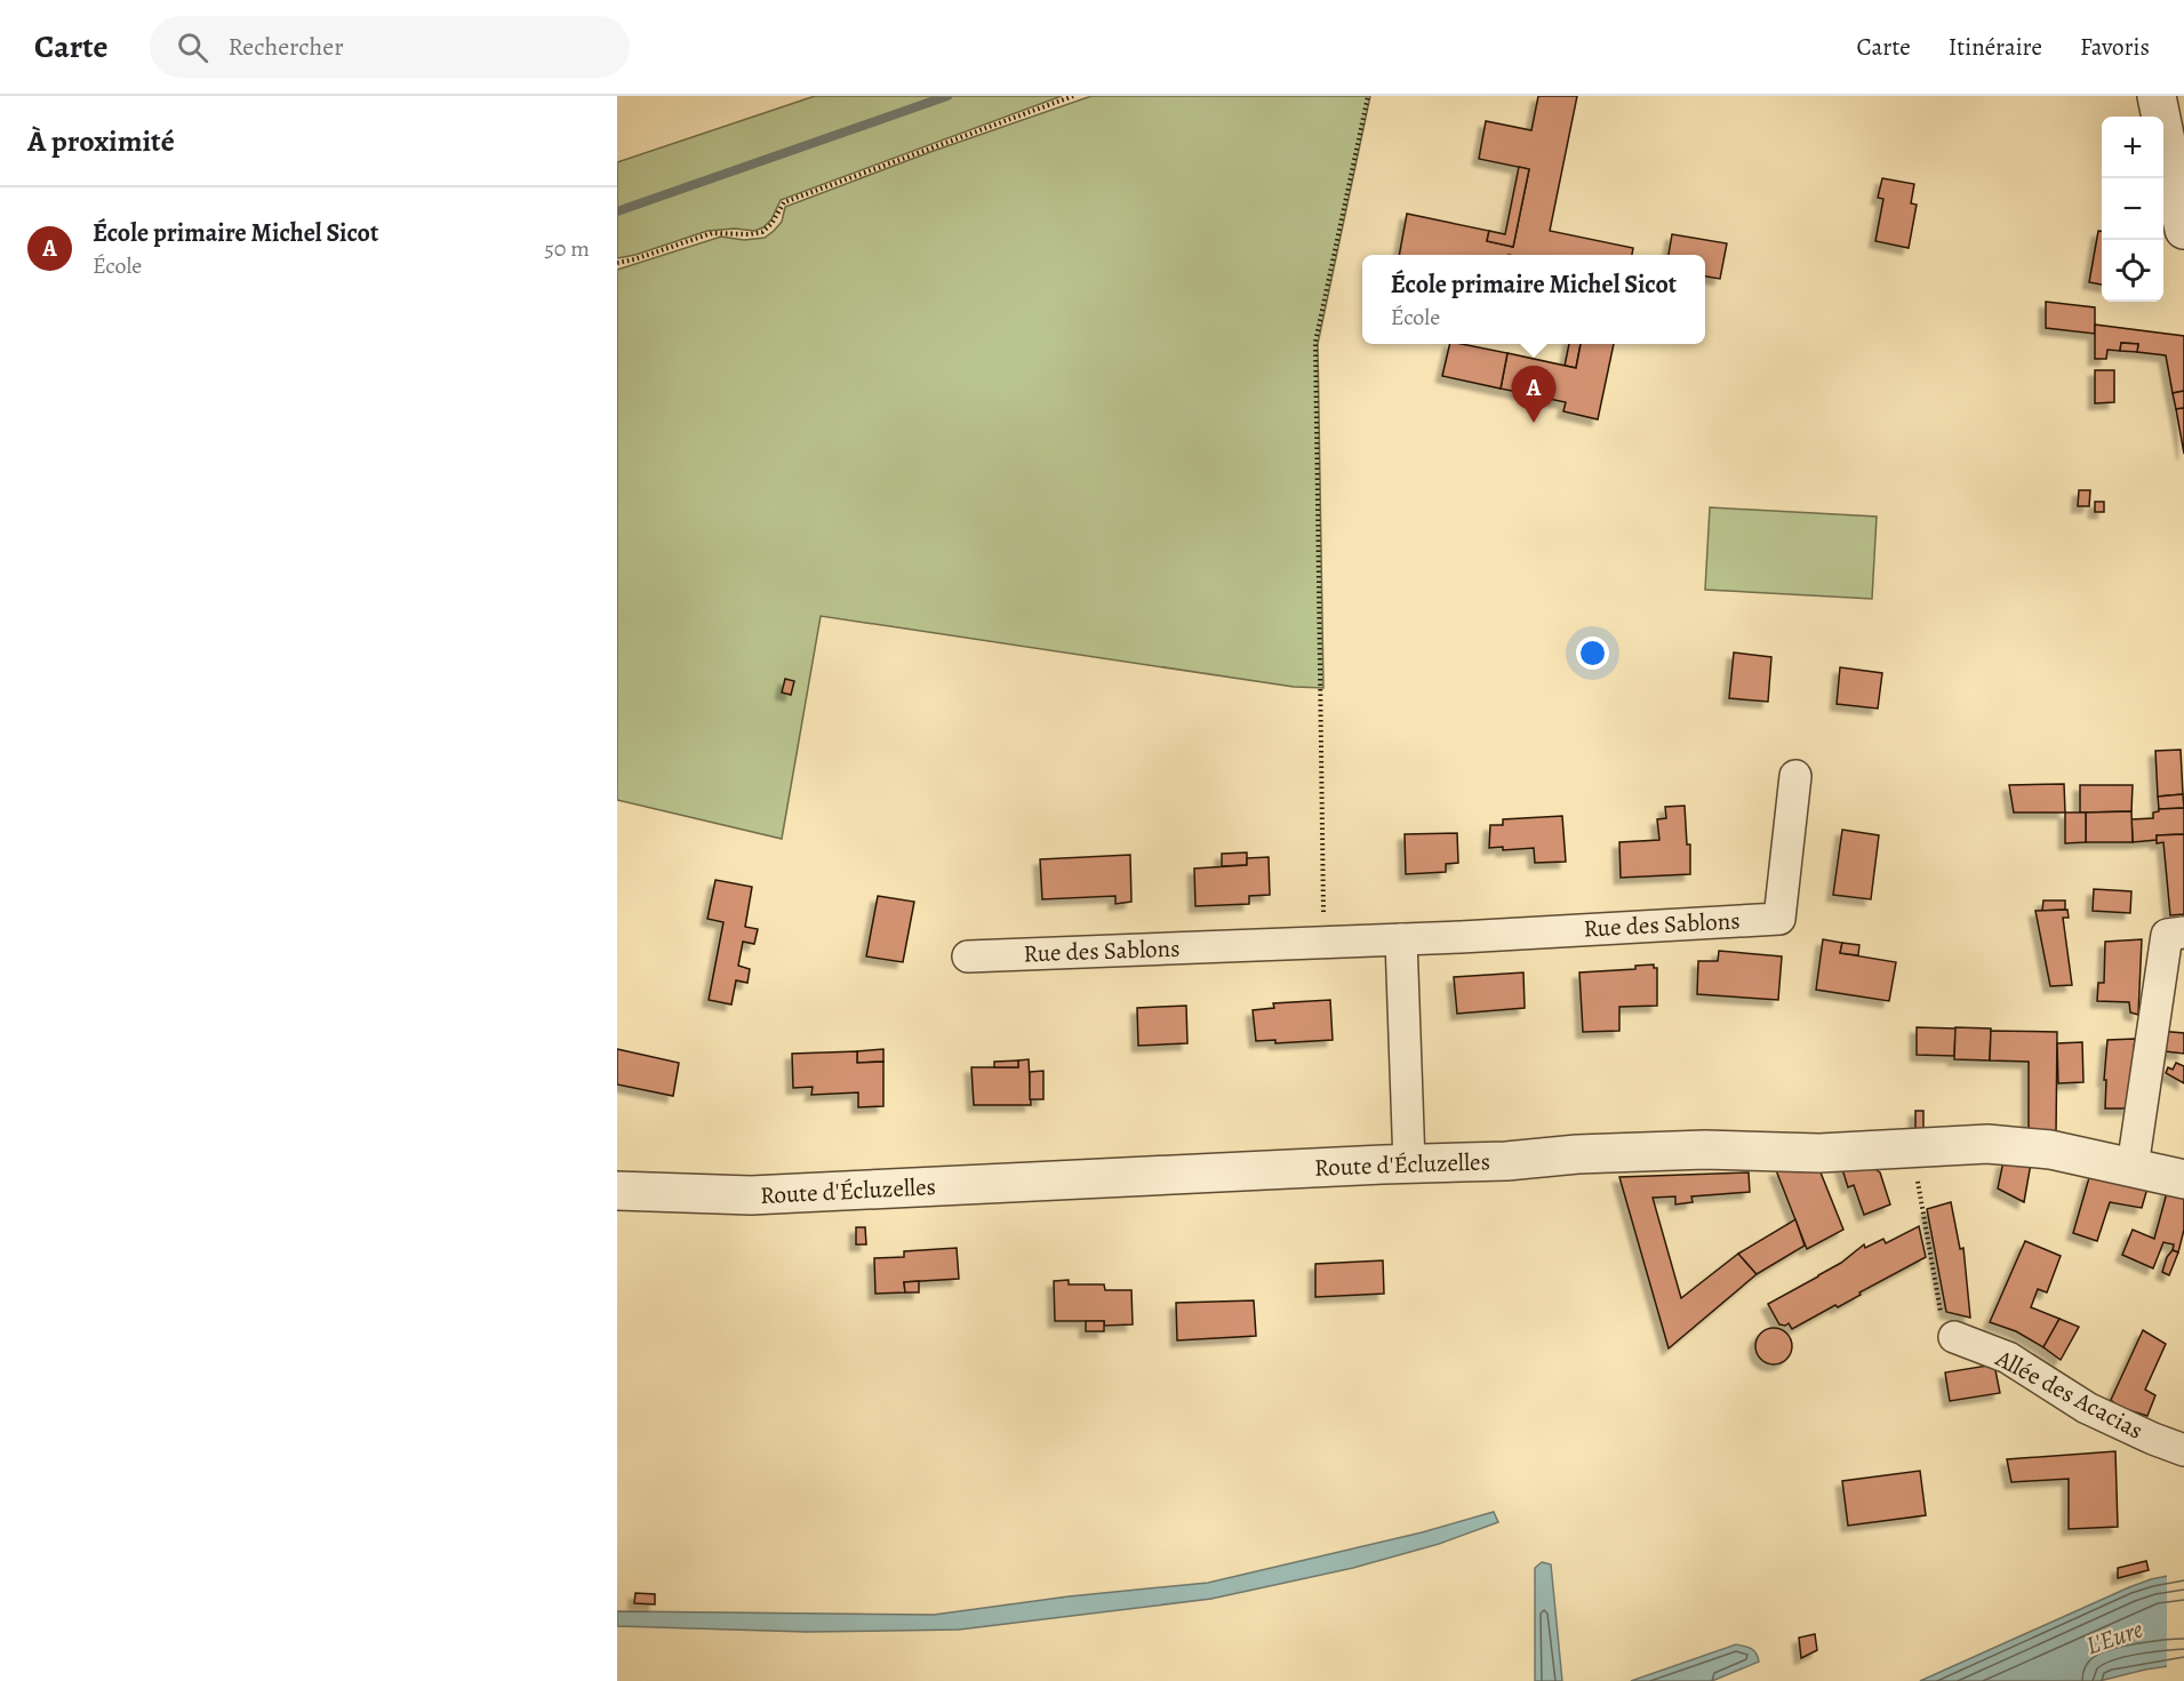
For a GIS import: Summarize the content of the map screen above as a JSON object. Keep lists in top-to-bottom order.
{
  "streets": {
    "street": ["Rue des Sablons", "Route d'Écluzelles", "Allée des Acacias"]
  },
  "water": ["L'Eure"],
  "page": {
    "header": "Carte",
    "search": "Rechercher",
    "nav": ["Carte", "Itinéraire", "Favoris"],
    "heading": "À proximité",
    "map_buttons": ["+", "−"],
    "list": [
      {
        "mark": "A",
        "name": "École primaire Michel Sicot",
        "note": "École",
        "value": "50 m"
      }
    ],
    "popup": ["École primaire Michel Sicot", "École"],
    "pins": "A"
  }
}
